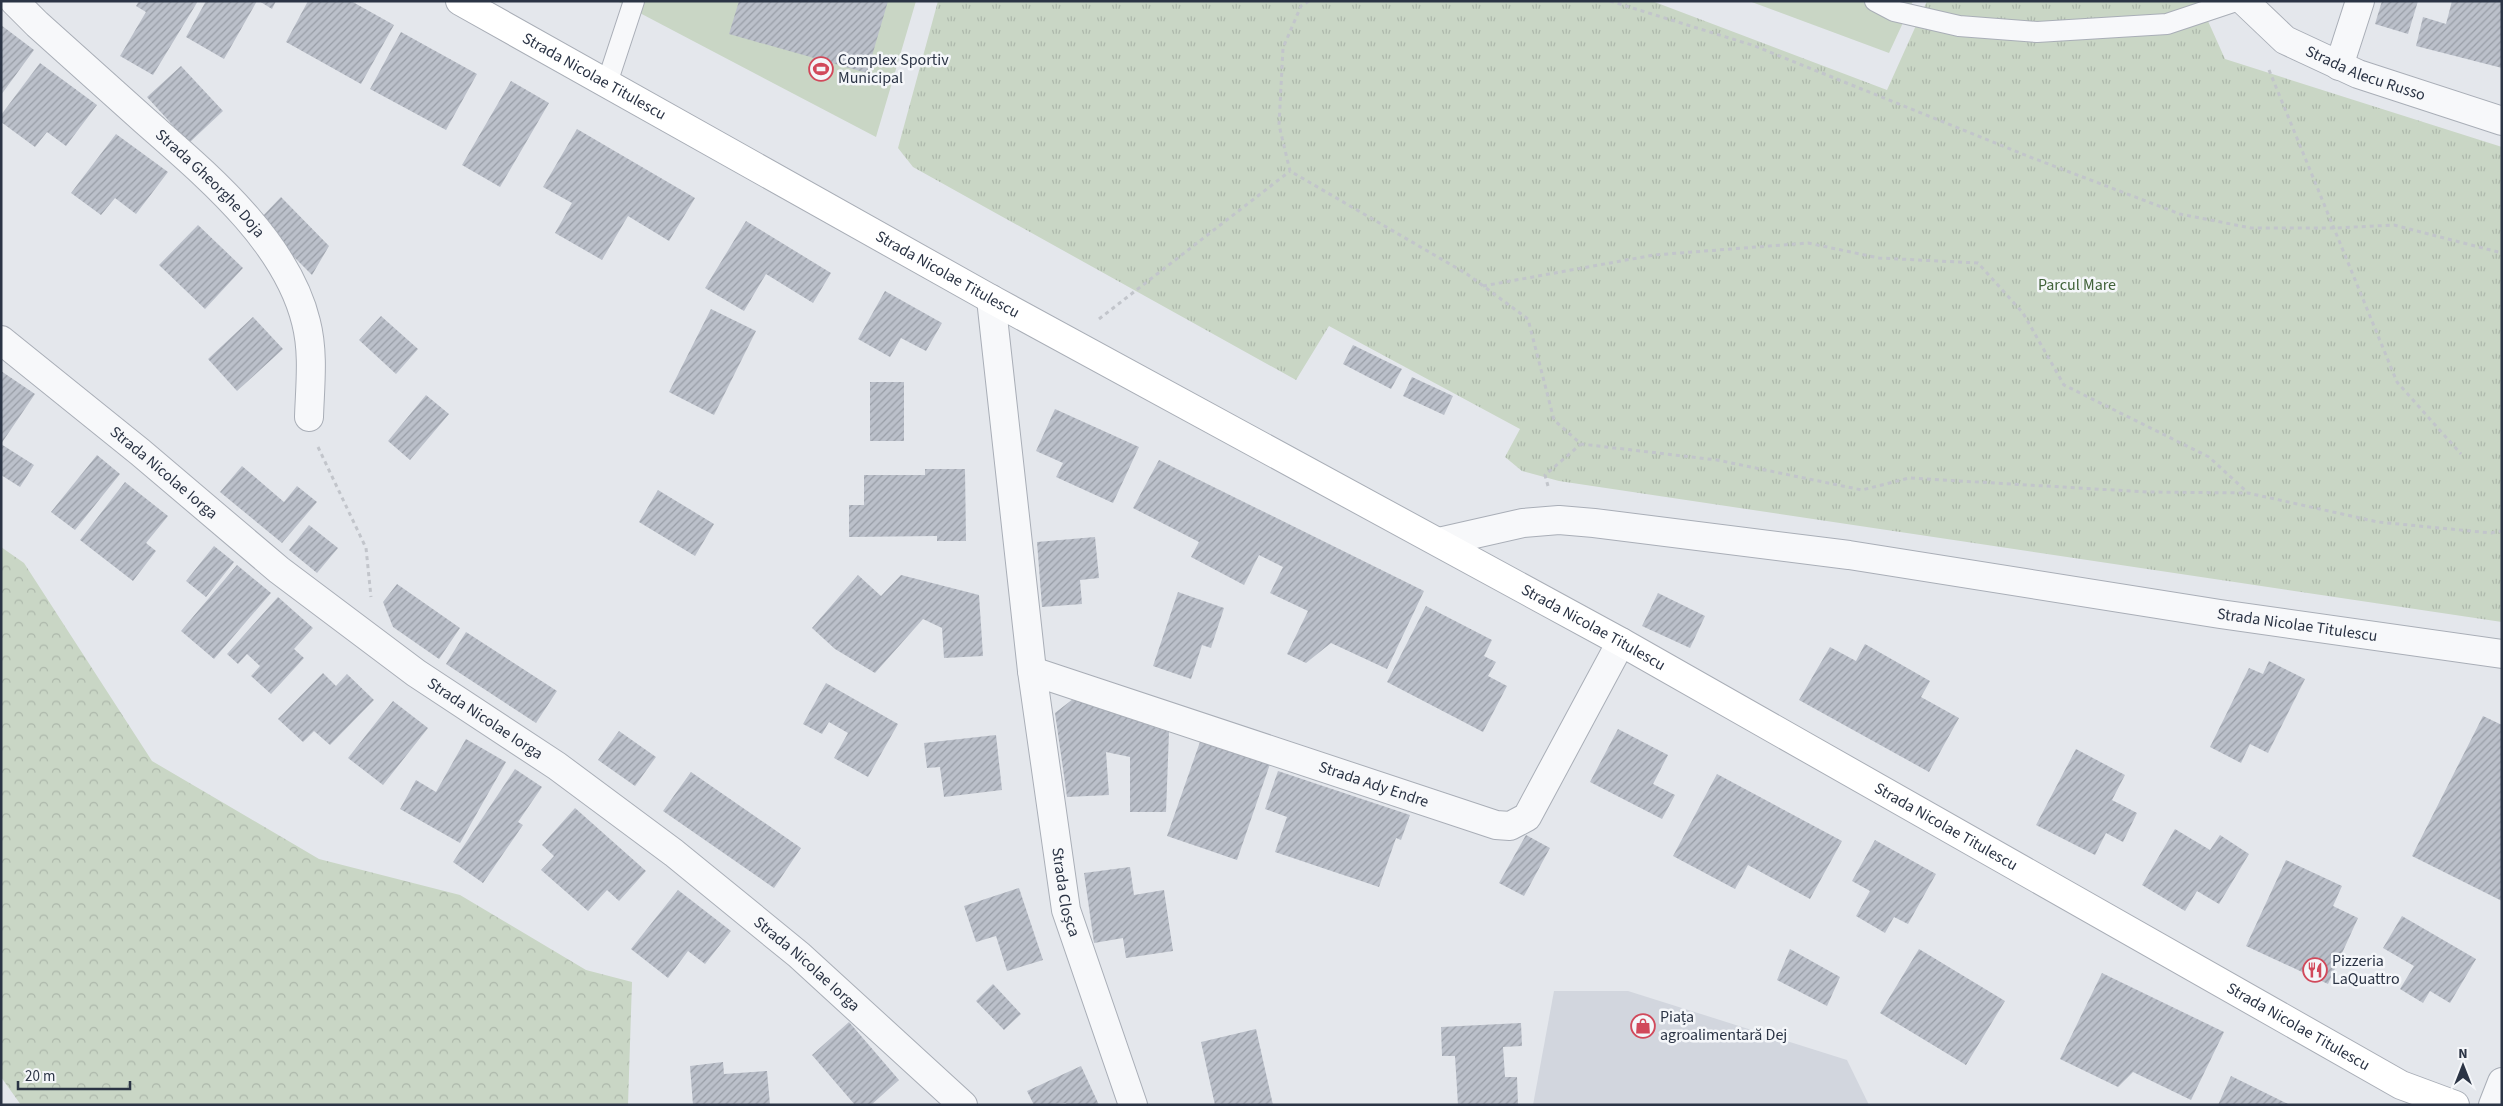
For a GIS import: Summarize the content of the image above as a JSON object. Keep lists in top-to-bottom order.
{
  "streets": {
    "main road": ["Strada Nicolae Titulescu"],
    "street": [
      "Strada Alecu Russo",
      "Strada Gheorghe Doja",
      "Strada Nicolae Iorga",
      "Strada Ady Endre",
      "Strada Cloșca"
    ]
  },
  "crossings": [
    ["Strada Nicolae Titulescu", "Strada Ady Endre"],
    ["Strada Nicolae Titulescu", "Strada Cloșca"],
    ["Strada Ady Endre", "Strada Cloșca"]
  ],
  "parks": ["Parcul Mare"],
  "places": {
    "sports": ["Complex Sportiv Municipal"],
    "restaurant": ["Pizzeria LaQuattro"],
    "shop": ["Piața agroalimentară Dej"]
  },
  "scale_bar": "20 m",
  "north": "top"
}
